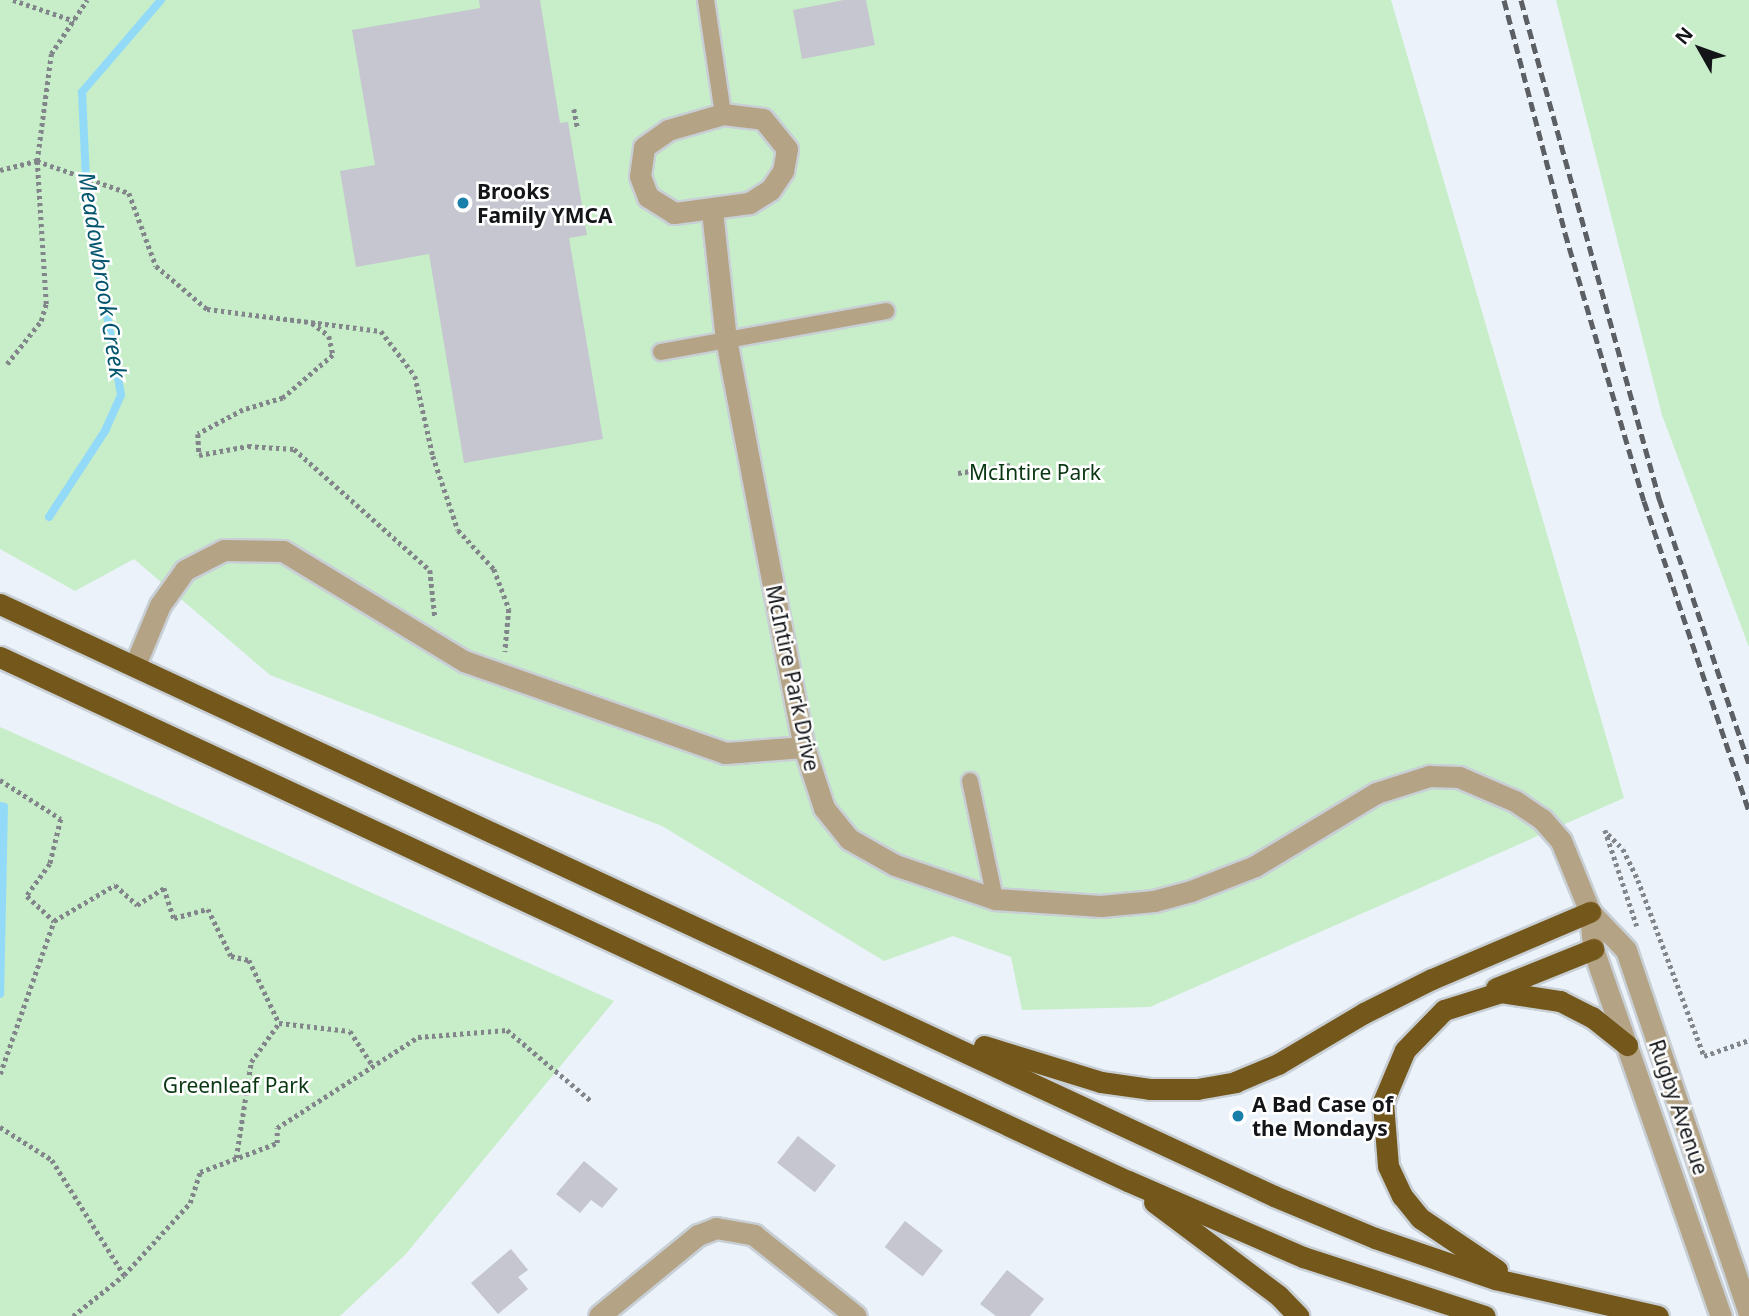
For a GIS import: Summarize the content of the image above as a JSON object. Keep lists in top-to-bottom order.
{
  "streets": {
    "street": ["McIntire Park Drive", "Rugby Avenue"]
  },
  "crossings": [
    ["McIntire Park Drive", "Rugby Avenue"]
  ],
  "water": ["Meadowbrook Creek"],
  "parks": ["McIntire Park", "Greenleaf Park"],
  "places": ["Brooks Family YMCA", "A Bad Case of the Mondays"],
  "north": "top left"
}
